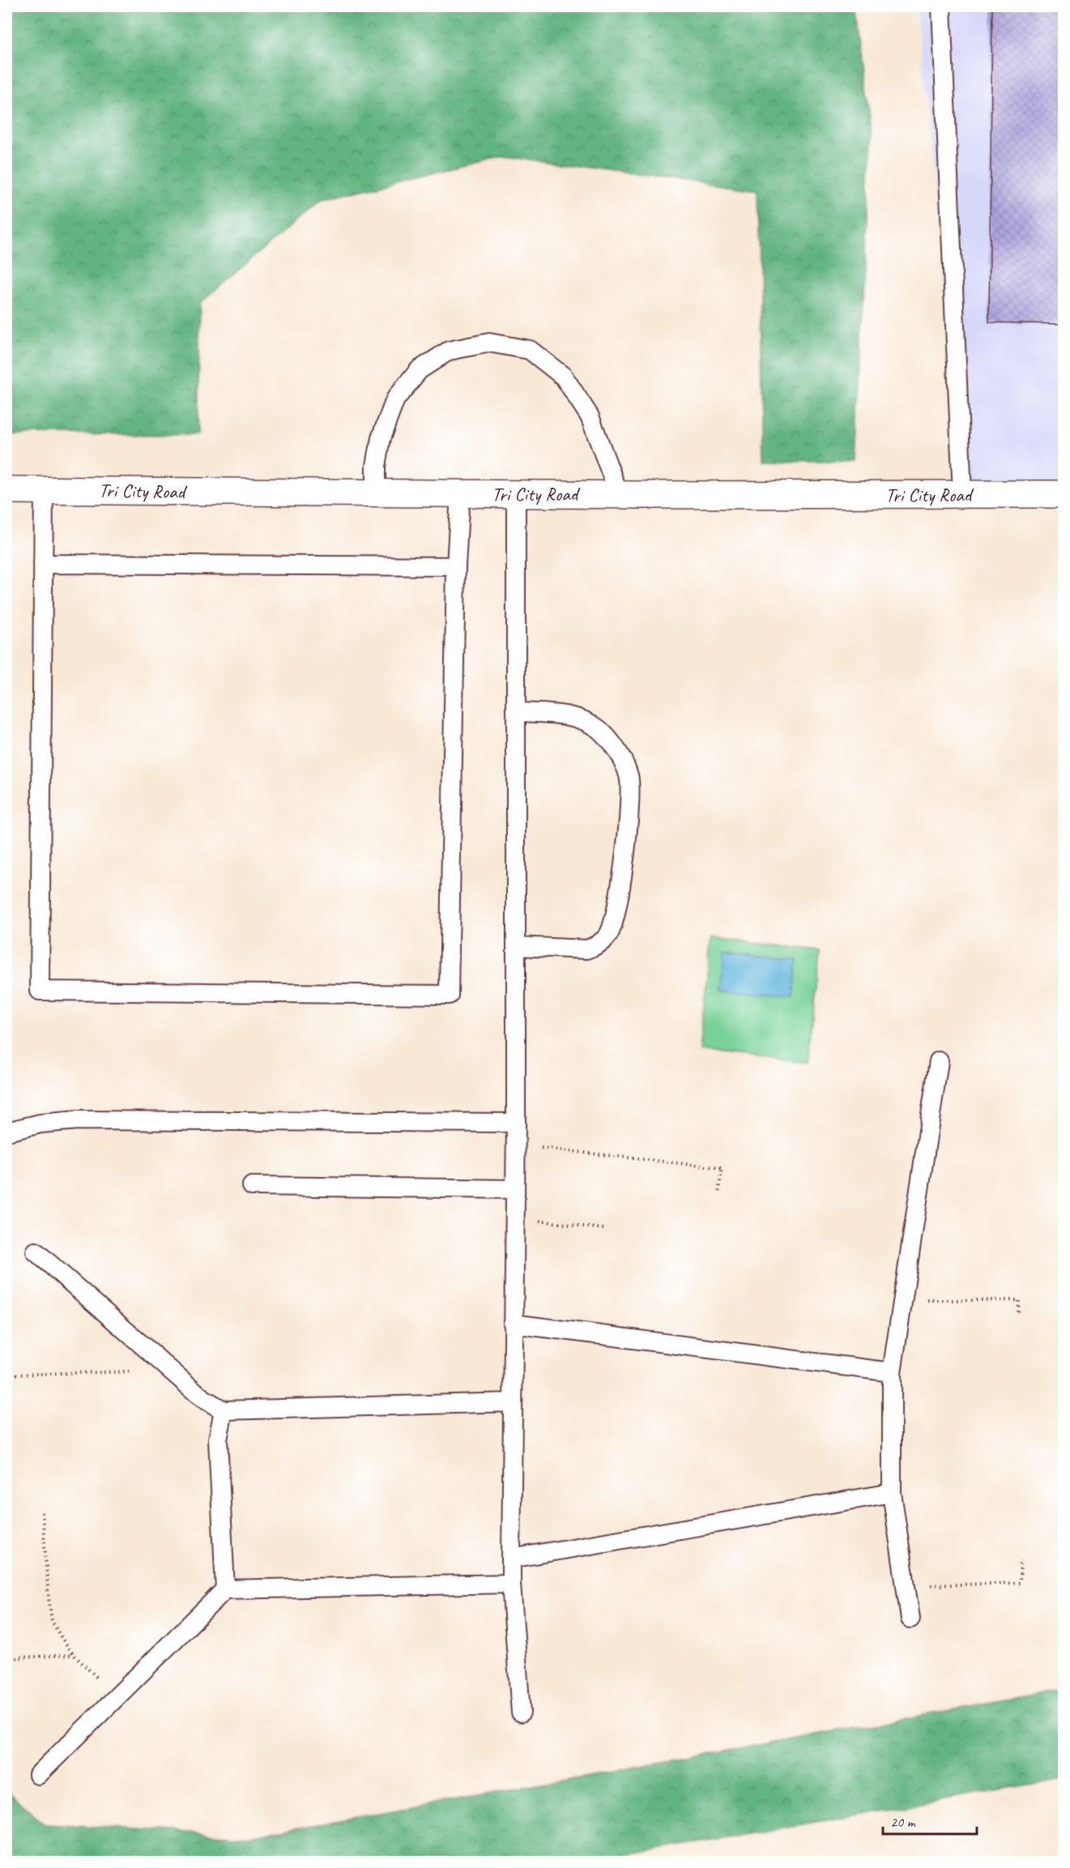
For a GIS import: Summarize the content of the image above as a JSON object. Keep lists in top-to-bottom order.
{
  "streets": {
    "street": ["Tri City Road"]
  },
  "scale_bar": "20 m"
}
